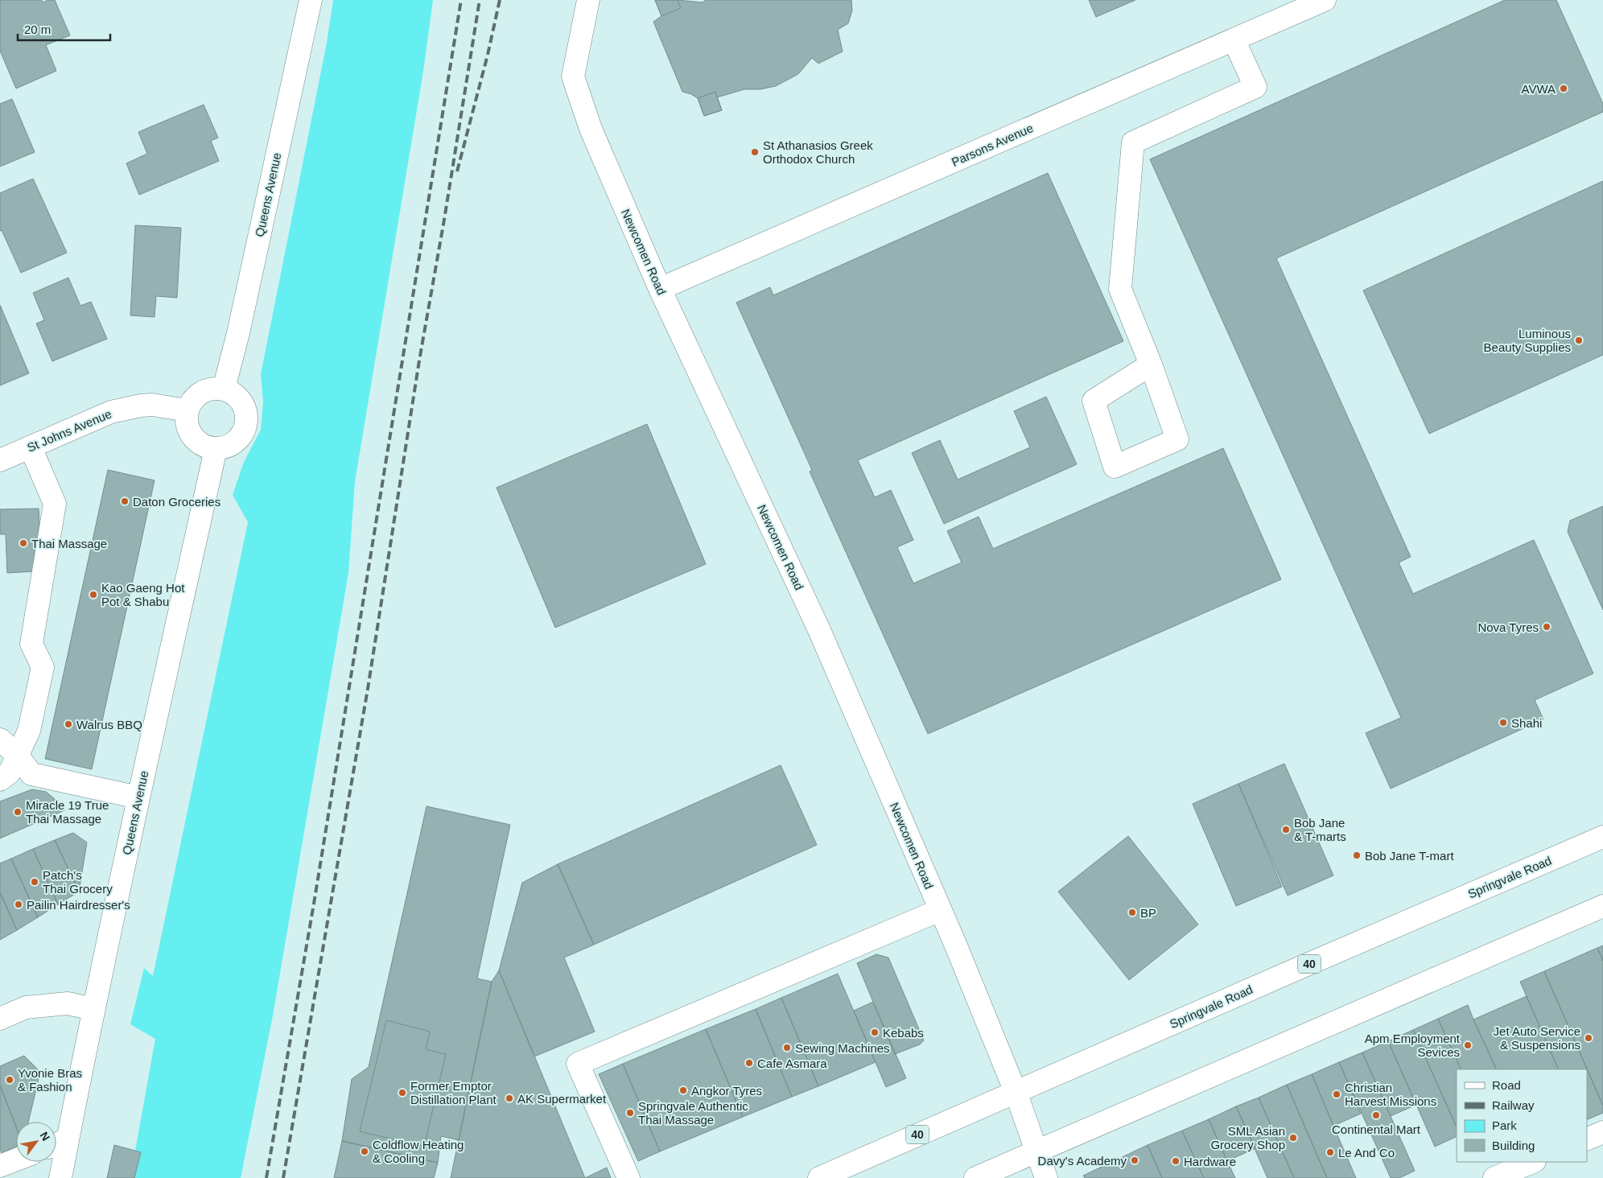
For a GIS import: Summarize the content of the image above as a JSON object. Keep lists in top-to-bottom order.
{
  "streets": {
    "main road": [
      "Parsons Avenue",
      "Queens Avenue",
      "Newcomen Road",
      "St Johns Avenue",
      "Springvale Road",
      "40"
    ]
  },
  "crossings": [
    ["Parsons Avenue", "Newcomen Road"],
    ["Queens Avenue", "St Johns Avenue"],
    ["Newcomen Road", "Springvale Road"]
  ],
  "places": [
    "AVWA",
    "St Athanasios Greek Orthodox Church",
    "Luminous Beauty Supplies",
    "Daton Groceries",
    "Thai Massage",
    "Kao Gaeng Hot Pot & Shabu",
    "Nova Tyres",
    "Shahi",
    "Walrus BBQ",
    "Miracle 19 True Thai Massage",
    "Bob Jane & T-marts",
    "Bob Jane T-mart",
    "Patch's Thai Grocery",
    "Pailin Hairdresser's",
    "BP",
    "Kebabs",
    "Jet Auto Service & Suspensions",
    "Apm Employment Sevices",
    "Sewing Machines",
    "Cafe Asmara",
    "Yvonie Bras & Fashion",
    "Angkor Tyres",
    "Former Emptor Distillation Plant",
    "Christian Harvest Missions",
    "AK Supermarket",
    "Springvale Authentic Thai Massage",
    "Continental Mart",
    "SML Asian Grocery Shop",
    "Coldflow Heating & Cooling",
    "Le And Co",
    "Davy's Academy",
    "Hardware"
  ],
  "legend": [
    "Road",
    "Railway",
    "Park",
    "Building"
  ],
  "scale_bar": "20 m",
  "north": "top right"
}
